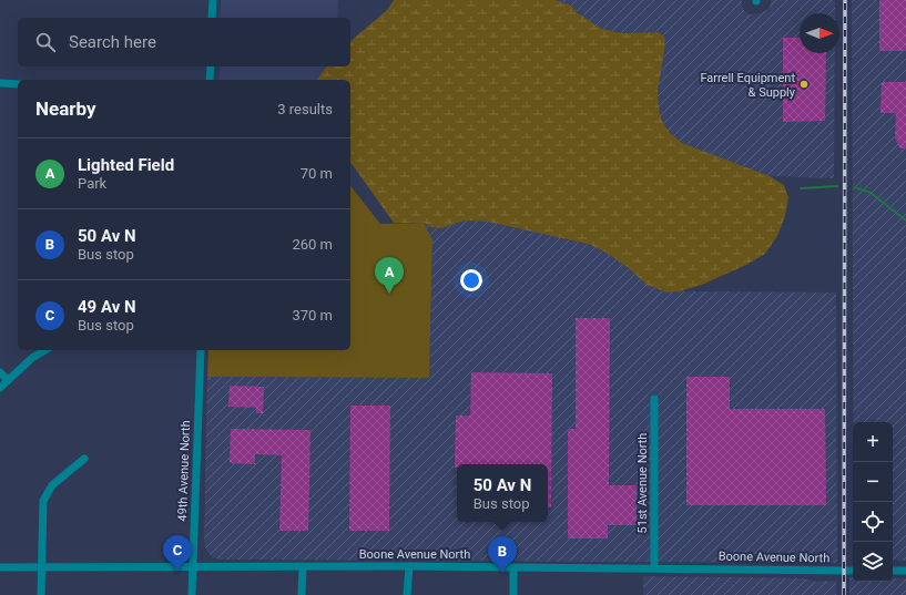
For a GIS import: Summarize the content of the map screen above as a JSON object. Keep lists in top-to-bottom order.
{
  "streets": {
    "street": ["49th Avenue North", "51st Avenue North", "Boone Avenue North"]
  },
  "crossings": [
    ["49th Avenue North", "Boone Avenue North"],
    ["51st Avenue North", "Boone Avenue North"]
  ],
  "places": ["Farrell Equipment & Supply"],
  "north": "right",
  "page": {
    "search": "Search here",
    "heading": ["Nearby", "3 results"],
    "list": [
      {
        "mark": "A",
        "name": "Lighted Field",
        "note": "Park",
        "value": "70 m"
      },
      {
        "mark": "B",
        "name": "50 Av N",
        "note": "Bus stop",
        "value": "260 m"
      },
      {
        "mark": "C",
        "name": "49 Av N",
        "note": "Bus stop",
        "value": "370 m"
      }
    ],
    "pins": ["A", "C", "B"],
    "map_buttons": ["+", "−"],
    "popup": ["50 Av N", "Bus stop"]
  }
}
